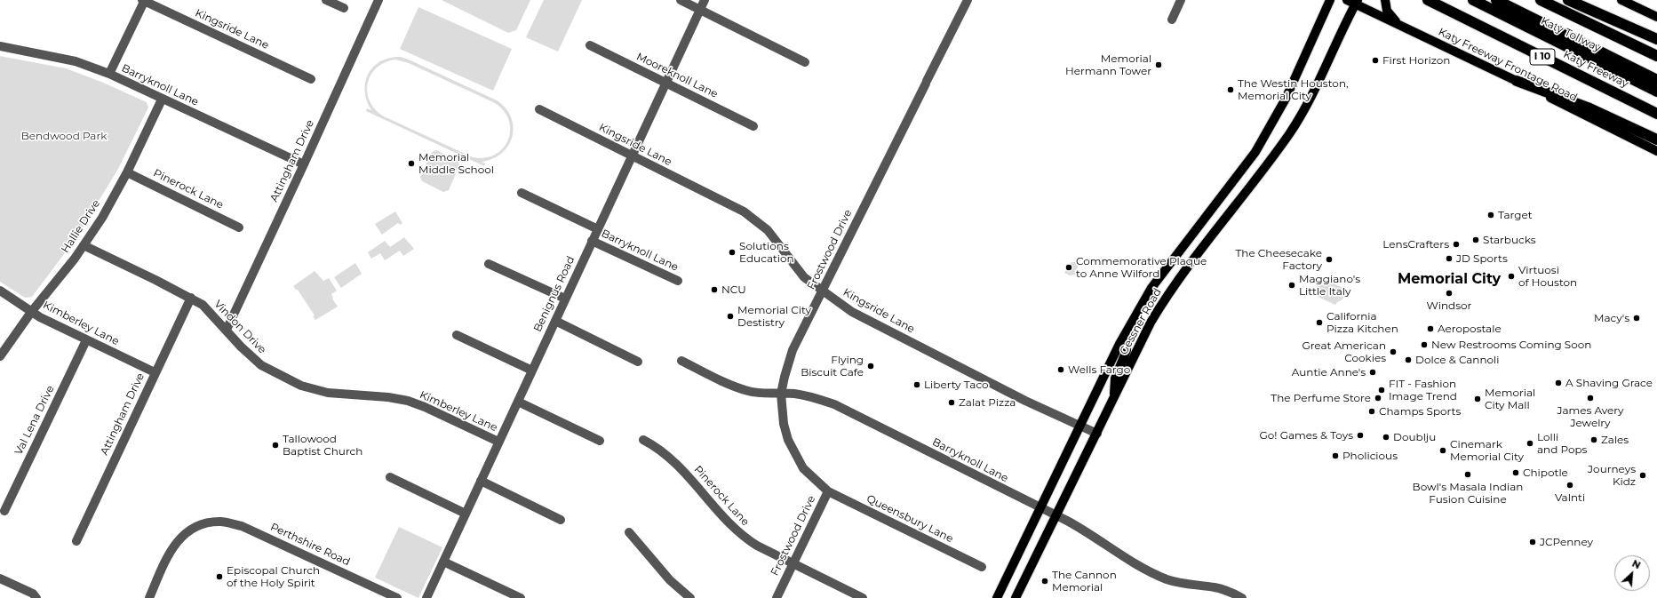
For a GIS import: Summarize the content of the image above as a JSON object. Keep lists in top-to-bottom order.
{
  "streets": {
    "highway": ["Katy Tollway", "I 10", "Katy Freeway"],
    "main road": ["Katy Freeway Frontage Road", "Gessner Road"],
    "street": [
      "Kingsride Lane",
      "Mooreknoll Lane",
      "Barryknoll Lane",
      "Attingham Drive",
      "Pinerock Lane",
      "Hallie Drive",
      "Frostwood Drive",
      "Benignus Road",
      "Kimberley Lane",
      "Vindon Drive",
      "Val Lena Drive",
      "Queensbury Lane",
      "Perthshire Road"
    ]
  },
  "crossings": [
    ["Kingsride Lane", "Frostwood Drive"],
    ["Kingsride Lane", "Benignus Road"],
    ["Kingsride Lane", "Gessner Road"],
    ["Katy Freeway Frontage Road", "Gessner Road"],
    ["Mooreknoll Lane", "Benignus Road"],
    ["Barryknoll Lane", "Attingham Drive"],
    ["Barryknoll Lane", "Hallie Drive"],
    ["Barryknoll Lane", "Frostwood Drive"],
    ["Barryknoll Lane", "Benignus Road"],
    ["Barryknoll Lane", "Gessner Road"],
    ["Attingham Drive", "Kimberley Lane"],
    ["Attingham Drive", "Vindon Drive"],
    ["Pinerock Lane", "Hallie Drive"],
    ["Pinerock Lane", "Frostwood Drive"],
    ["Hallie Drive", "Kimberley Lane"],
    ["Hallie Drive", "Vindon Drive"],
    ["Frostwood Drive", "Queensbury Lane"],
    ["Benignus Road", "Kimberley Lane"],
    ["Kimberley Lane", "Vindon Drive"],
    ["Kimberley Lane", "Val Lena Drive"]
  ],
  "districts": ["Memorial City"],
  "parks": ["Bendwood Park"],
  "places": [
    "First Horizon",
    "Memorial Hermann Tower",
    "The Westin Houston, Memorial City",
    "Memorial Middle School",
    "Target",
    "Starbucks",
    "LensCrafters",
    "Solutions Education",
    "JD Sports",
    "The Cheesecake Factory",
    "Commemorative Plaque to Anne Wilford",
    "Virtuosi of Houston",
    "Maggiano's Little Italy",
    "NCU",
    "Windsor",
    "Memorial City Destistry",
    "Macy's",
    "California Pizza Kitchen",
    "Aeropostale",
    "New Restrooms Coming Soon",
    "Great American Cookies",
    "Dolce & Cannoli",
    "Flying Biscuit Cafe",
    "Wells Fargo",
    "Auntie Anne's",
    "A Shaving Grace",
    "Liberty Taco",
    "FIT - Fashion Image Trend",
    "The Perfume Store",
    "James Avery Jewelry",
    "Memorial City Mall",
    "Zalat Pizza",
    "Champs Sports",
    "Go! Games & Toys",
    "Doublju",
    "Zales",
    "Lolli and Pops",
    "Tallowood Baptist Church",
    "Cinemark Memorial City",
    "Pholicious",
    "Chipotle",
    "Bowl's Masala Indian Fusion Cuisine",
    "Journeys Kidz",
    "Valnti",
    "JCPenney",
    "Episcopal Church of the Holy Spirit",
    "The Cannon Memorial"
  ],
  "north": "top right"
}
